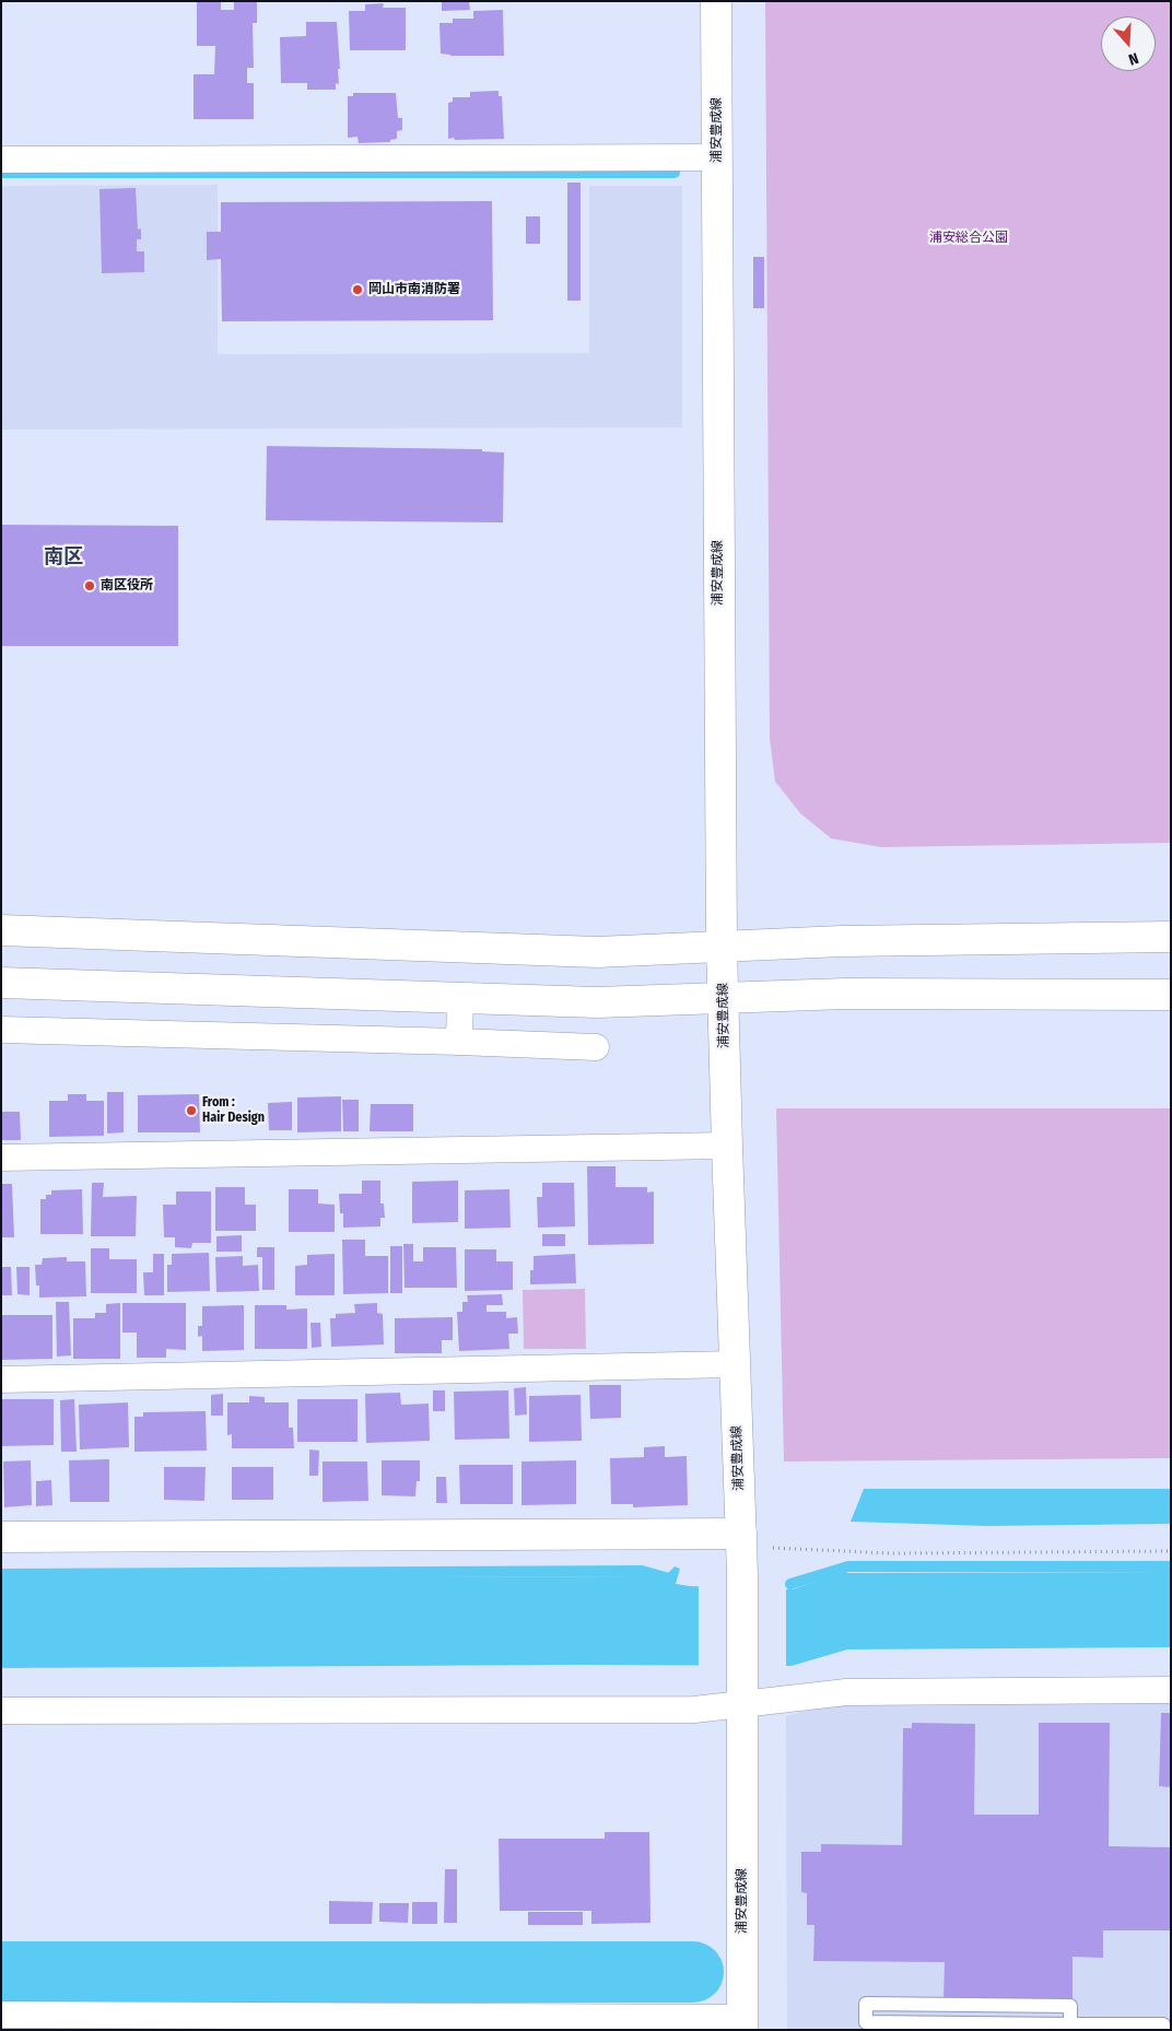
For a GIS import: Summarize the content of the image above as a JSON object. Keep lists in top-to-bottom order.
{
  "streets": {
    "street": ["浦安豊成線"]
  },
  "districts": ["南区"],
  "parks": ["浦安総合公園"],
  "places": ["岡山市南消防署", "南区役所", "From : Hair Design"],
  "north": "bottom"
}
